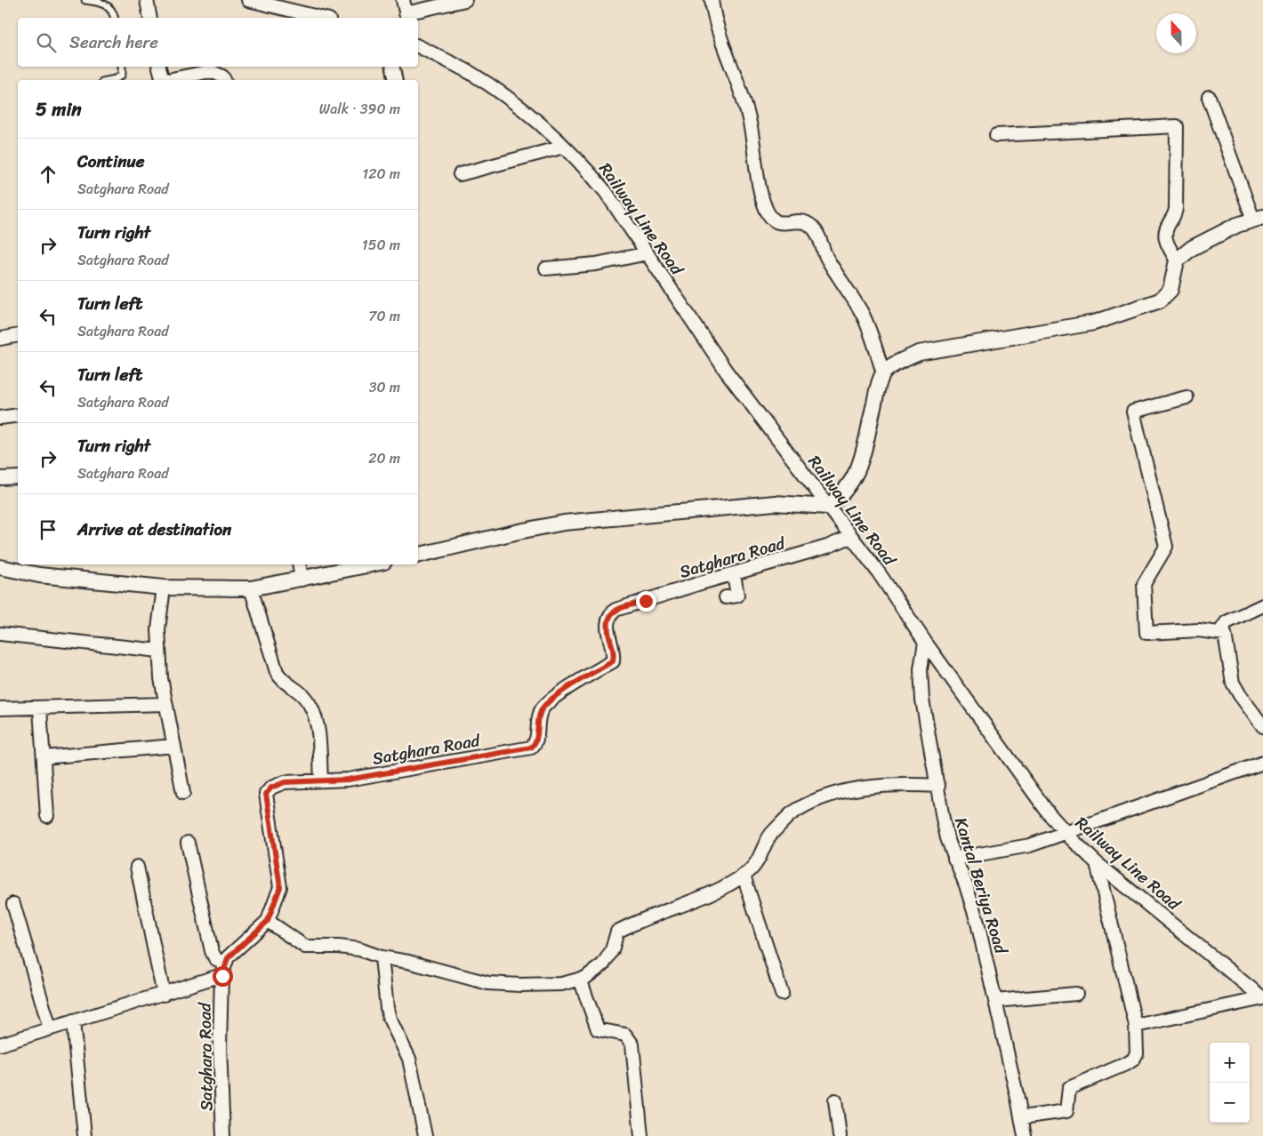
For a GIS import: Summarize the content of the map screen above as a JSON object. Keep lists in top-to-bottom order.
{
  "streets": {
    "street": ["Railway Line Road", "Satghara Road", "Kantal Beriya Road"]
  },
  "crossings": [
    ["Railway Line Road", "Satghara Road"],
    ["Railway Line Road", "Kantal Beriya Road"]
  ],
  "north": "top",
  "page": {
    "search": "Search here",
    "heading": ["5 min", "Walk · 390 m"],
    "list": [
      ["Continue", "Satghara Road", "120 m"],
      ["Turn right", "Satghara Road", "150 m"],
      ["Turn left", "Satghara Road", "70 m"],
      ["Turn left", "Satghara Road", "30 m"],
      ["Turn right", "Satghara Road", "20 m"],
      "Arrive at destination"
    ],
    "map_buttons": ["+", "−"]
  }
}
